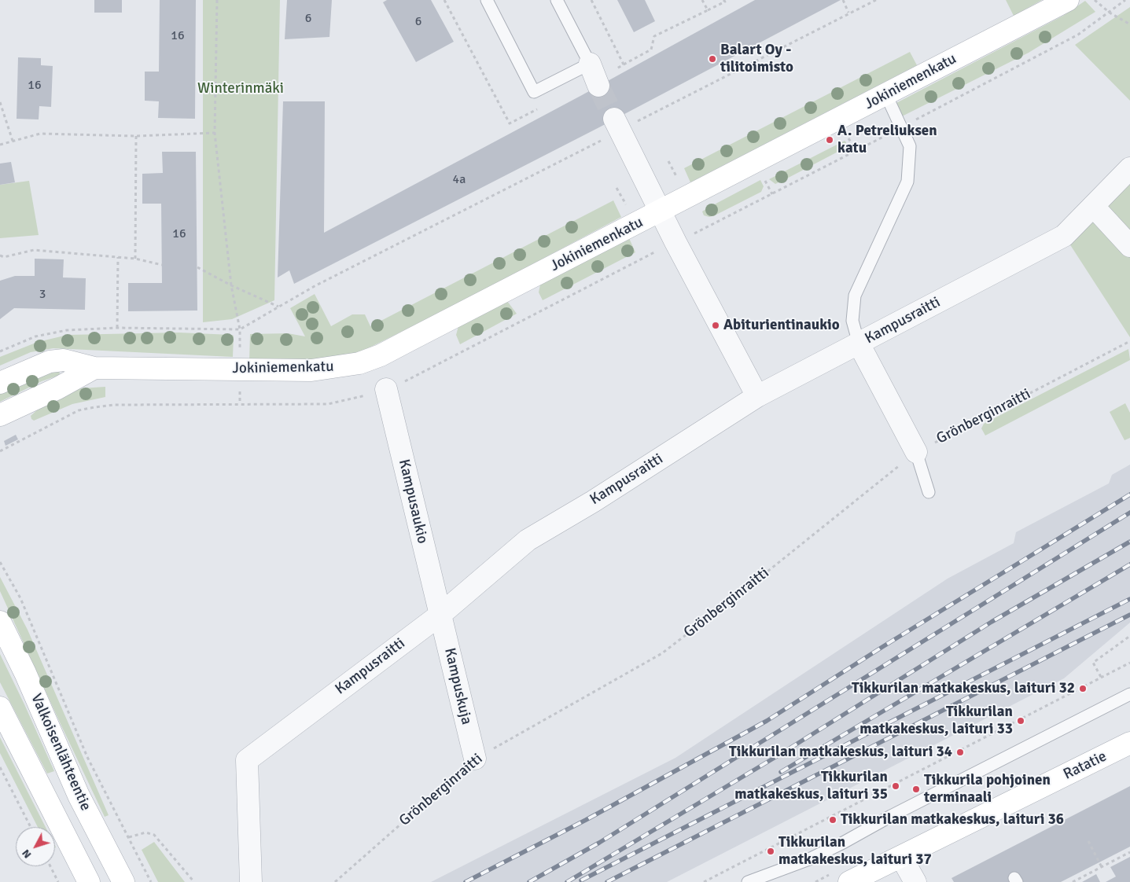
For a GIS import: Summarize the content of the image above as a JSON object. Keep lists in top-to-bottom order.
{
  "streets": {
    "main road": ["Jokiniemenkatu", "Valkoisenlähteentie", "Ratatie"],
    "street": ["Kampusraitti", "Kampusaukio", "Kampuskuja"],
    "path": ["Grönberginraitti"]
  },
  "crossings": [
    ["Kampusraitti", "Kampusaukio"],
    ["Kampusraitti", "Kampuskuja"],
    ["Grönberginraitti", "Kampuskuja"],
    ["Kampusaukio", "Kampuskuja"]
  ],
  "parks": ["Winterinmäki"],
  "places": [
    "Balart Oy - tilitoimisto",
    "A. Petreliuksen katu",
    "Abiturientinaukio",
    "Tikkurilan matkakeskus, laituri 32",
    "Tikkurilan matkakeskus, laituri 33",
    "Tikkurilan matkakeskus, laituri 34",
    "Tikkurilan matkakeskus, laituri 35",
    "Tikkurila pohjoinen terminaali",
    "Tikkurilan matkakeskus, laituri 36",
    "Tikkurilan matkakeskus, laituri 37"
  ],
  "house_numbers": [
    "6",
    "6",
    "16",
    "16",
    "4a",
    "16",
    "3"
  ],
  "north": "bottom left"
}
